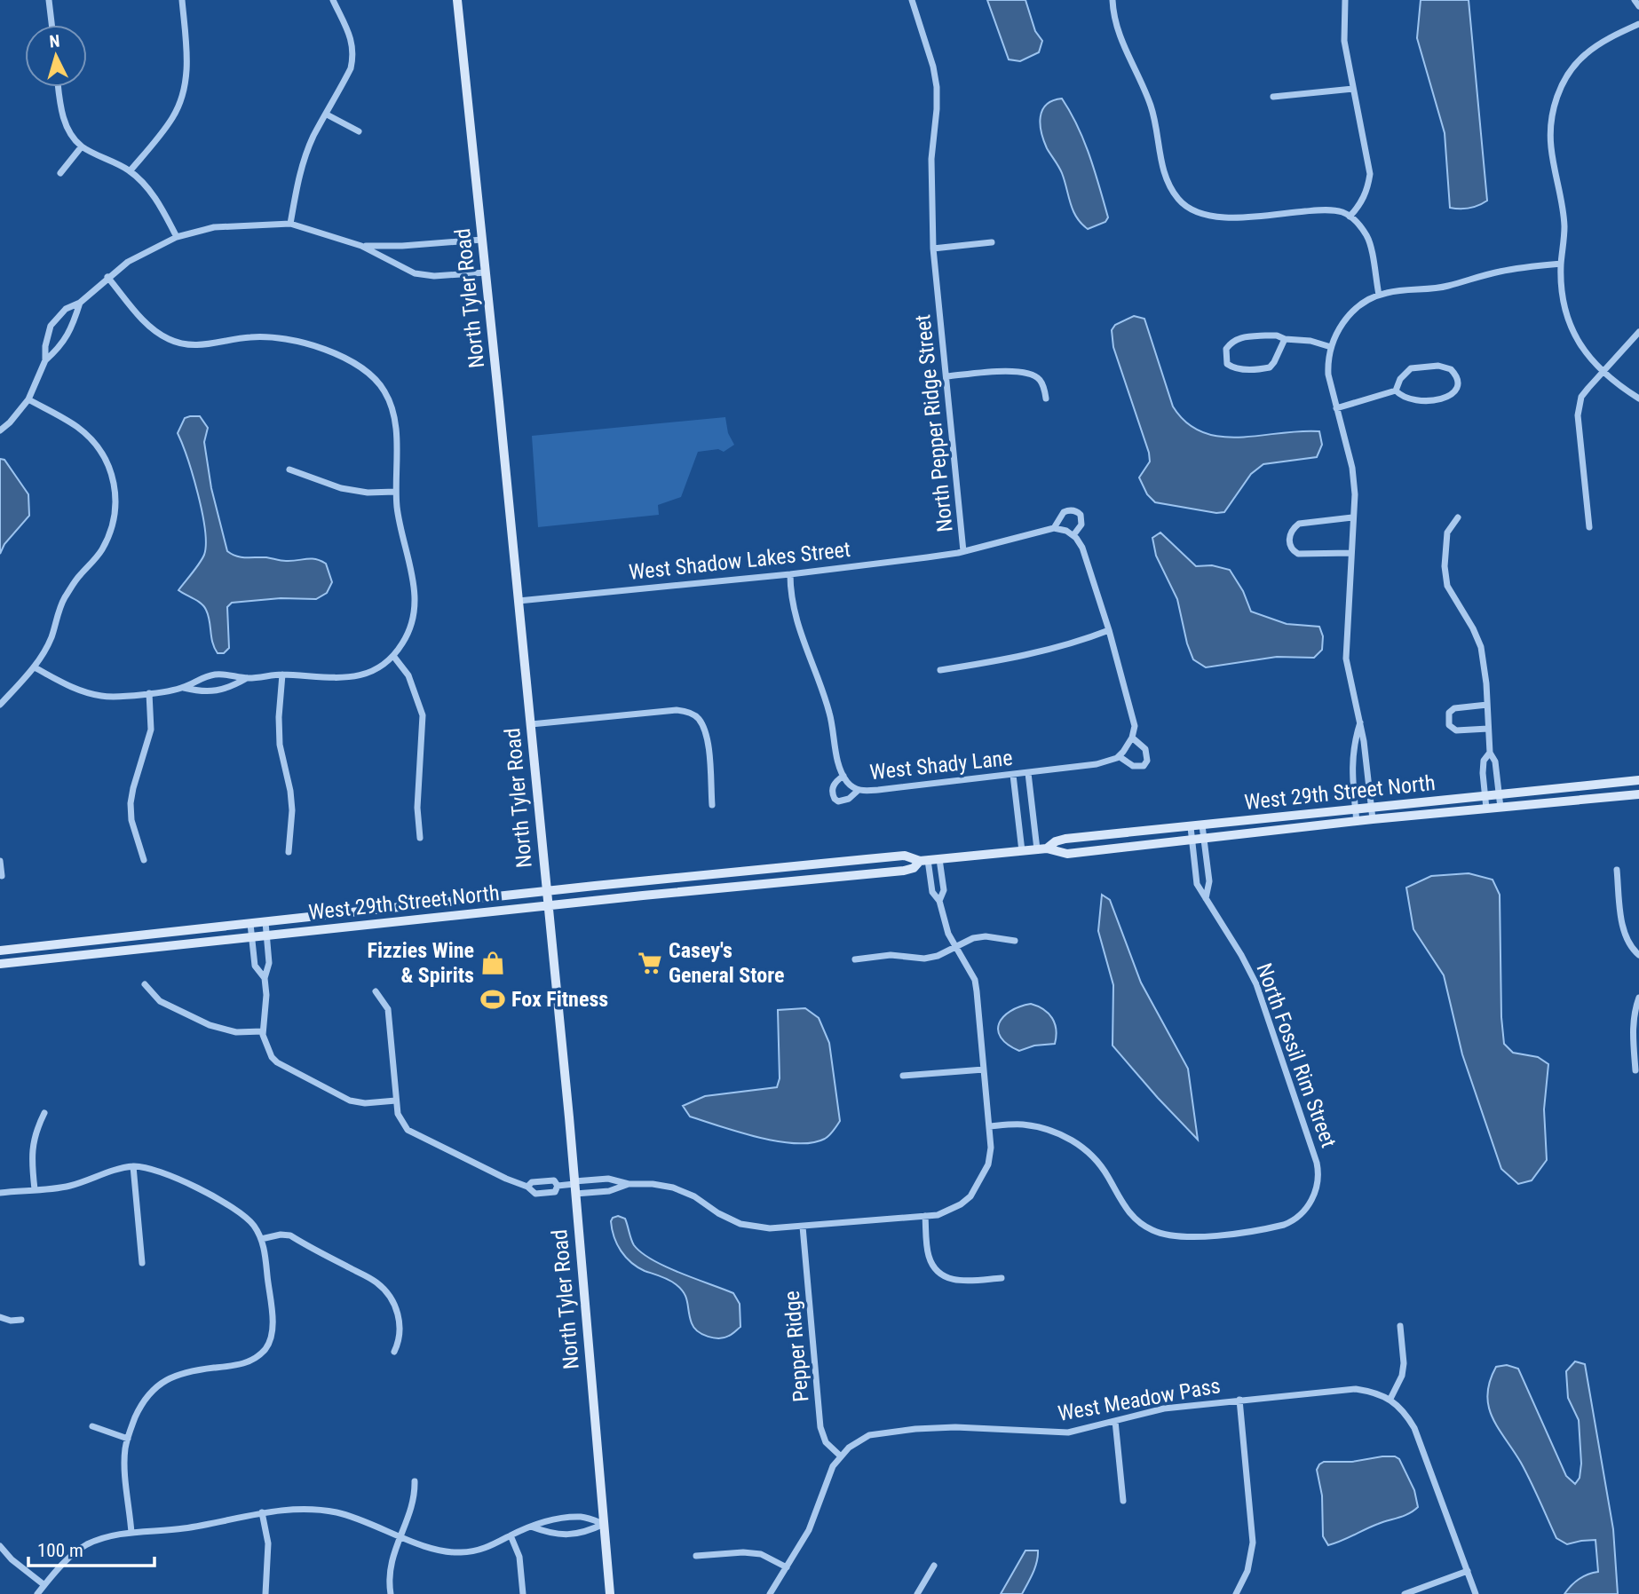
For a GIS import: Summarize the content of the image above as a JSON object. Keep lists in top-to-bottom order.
{
  "streets": {
    "main road": ["North Tyler Road", "West 29th Street North"],
    "street": [
      "North Pepper Ridge Street",
      "West Shadow Lakes Street",
      "West Shady Lane",
      "North Fossil Rim Street",
      "Pepper Ridge",
      "West Meadow Pass"
    ]
  },
  "crossings": [
    ["North Tyler Road", "West Shadow Lakes Street"],
    ["North Tyler Road", "West 29th Street North"],
    ["North Pepper Ridge Street", "West Shadow Lakes Street"],
    ["West 29th Street North", "North Fossil Rim Street"],
    ["Pepper Ridge", "West Meadow Pass"]
  ],
  "places": {
    "shop": ["Fizzies Wine & Spirits"],
    "supermarket": ["Casey's General Store"],
    "sports": ["Fox Fitness"]
  },
  "scale_bar": "100 m",
  "north": "top"
}
